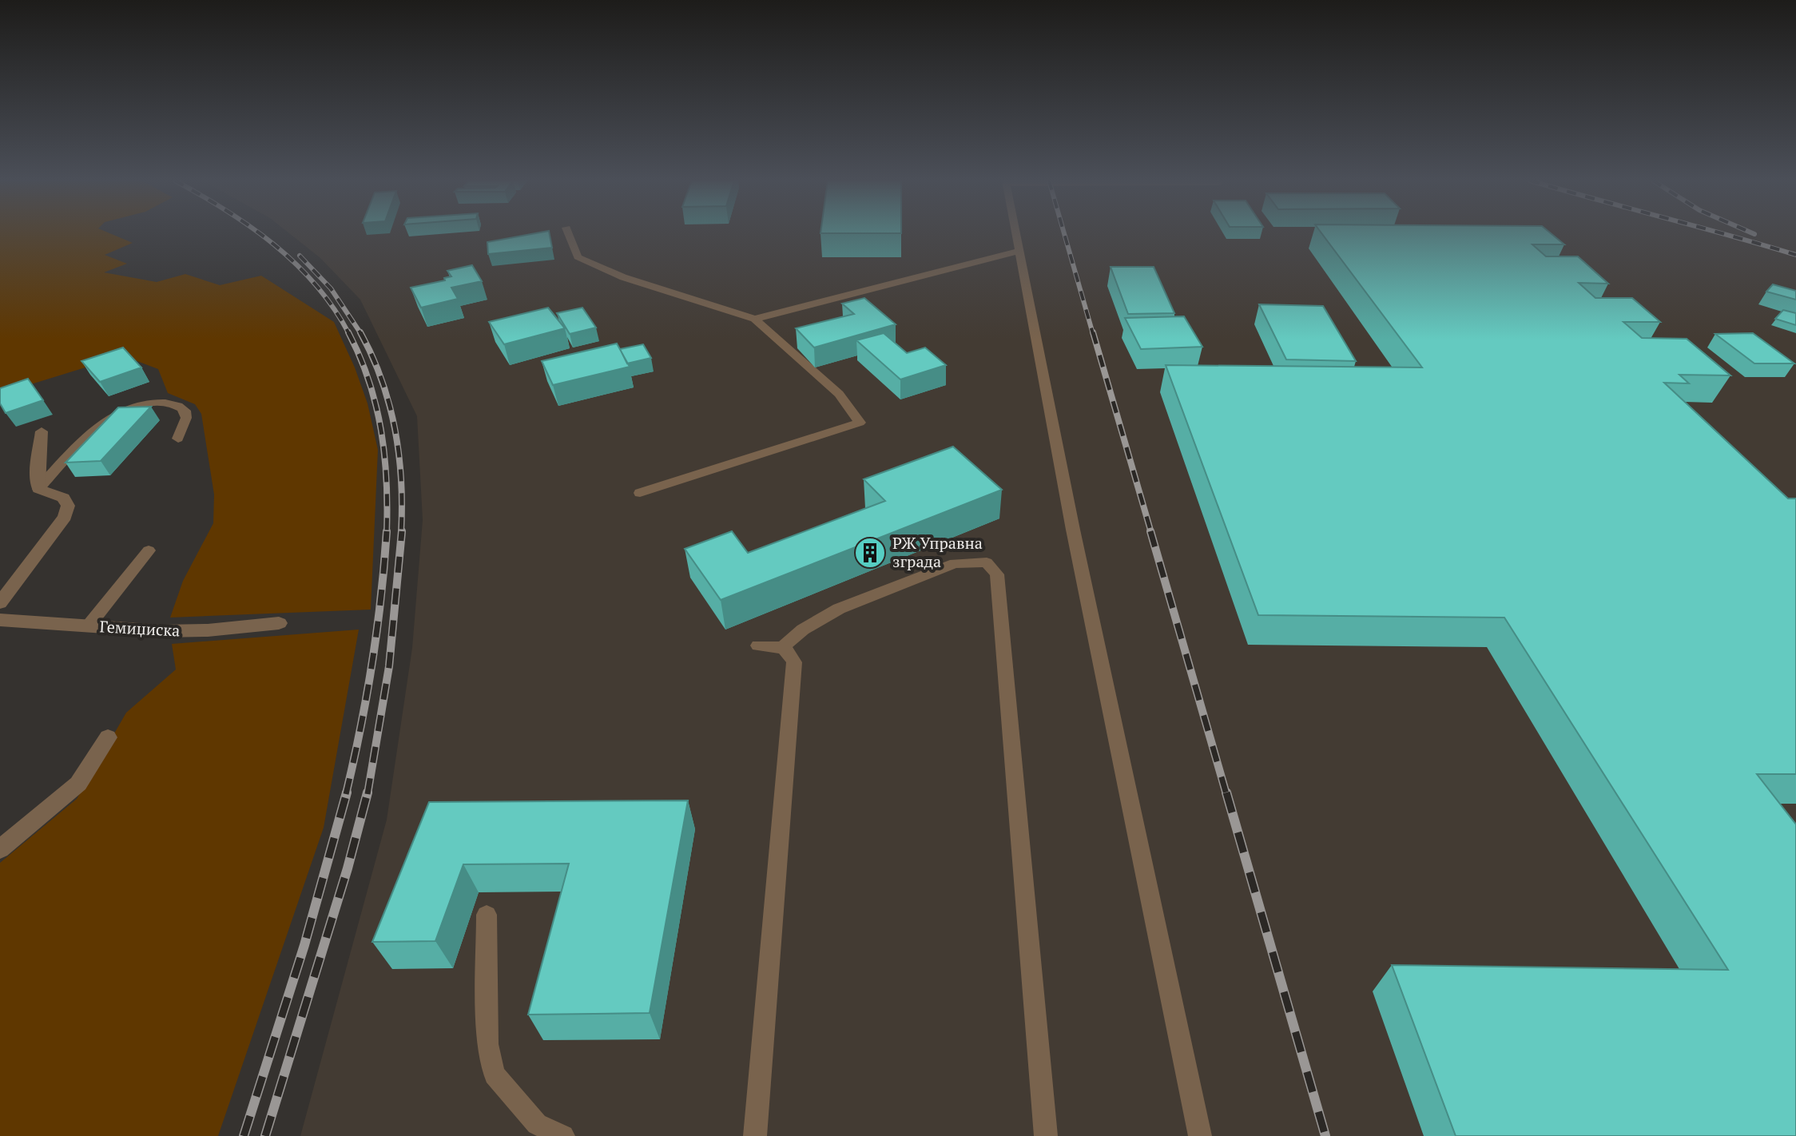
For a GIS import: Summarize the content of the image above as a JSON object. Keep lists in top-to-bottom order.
{
  "streets": {
    "street": ["Гемиџиска"]
  },
  "places": {
    "building": ["РЖ Управна зграда"]
  }
}
